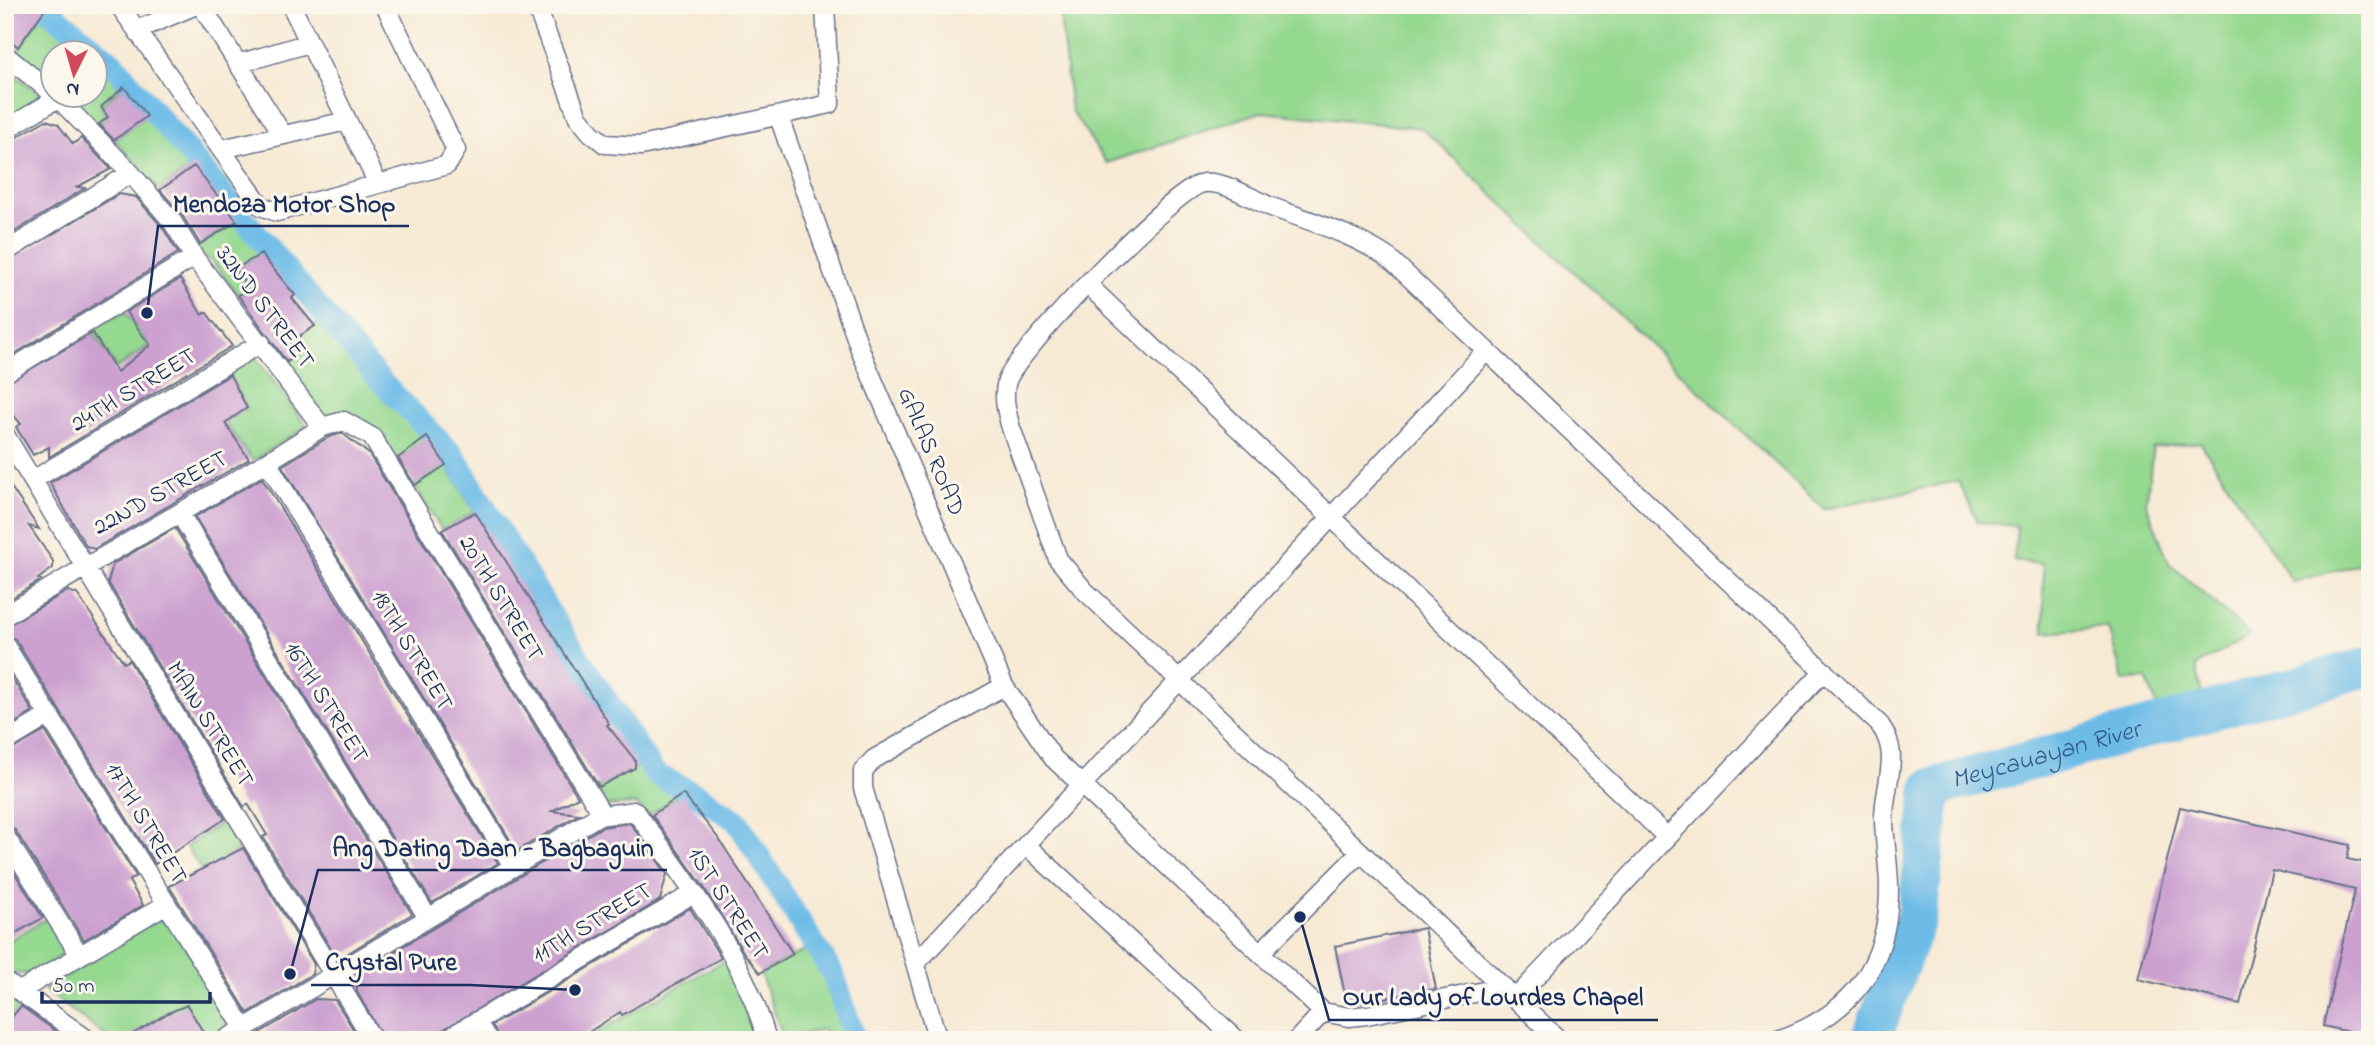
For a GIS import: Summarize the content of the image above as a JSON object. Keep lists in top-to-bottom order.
{
  "streets": {
    "street": [
      "32ND STREET",
      "24TH STREET",
      "GALAS ROAD",
      "22ND STREET",
      "20TH STREET",
      "18TH STREET",
      "16TH STREET",
      "MAIN STREET",
      "17TH STREET",
      "1ST STREET",
      "11TH STREET"
    ]
  },
  "crossings": [
    ["32ND STREET", "24TH STREET"],
    ["32ND STREET", "22ND STREET"],
    ["24TH STREET", "MAIN STREET"],
    ["22ND STREET", "20TH STREET"],
    ["22ND STREET", "18TH STREET"],
    ["22ND STREET", "16TH STREET"],
    ["22ND STREET", "MAIN STREET"],
    ["20TH STREET", "1ST STREET"],
    ["18TH STREET", "1ST STREET"],
    ["16TH STREET", "1ST STREET"],
    ["MAIN STREET", "1ST STREET"],
    ["17TH STREET", "1ST STREET"],
    ["1ST STREET", "11TH STREET"]
  ],
  "water": ["Meycauayan River"],
  "places": [
    "Mendoza Motor Shop",
    "Our Lady of Lourdes Chapel",
    "Ang Dating Daan - Bagbaguin",
    "Crystal Pure"
  ],
  "scale_bar": "50 m",
  "north": "bottom"
}
